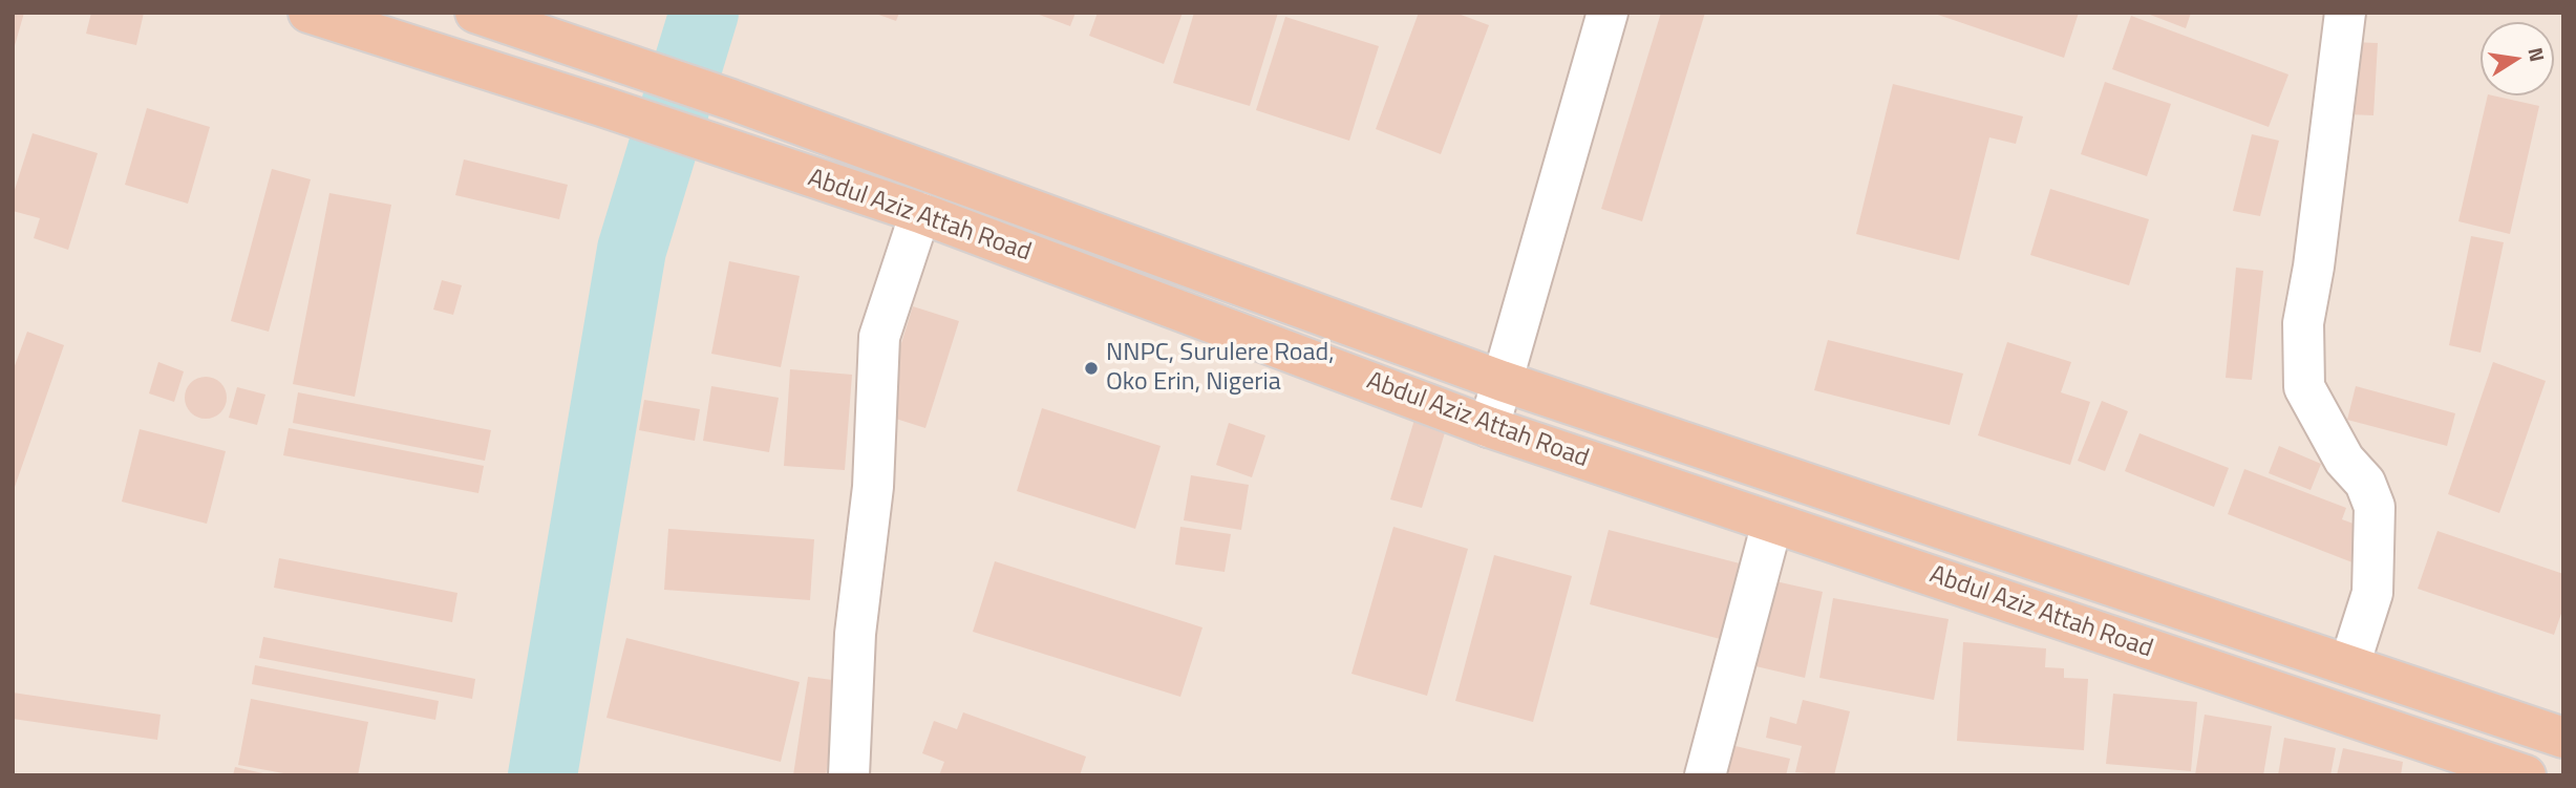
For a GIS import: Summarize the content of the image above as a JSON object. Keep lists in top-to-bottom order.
{
  "streets": {
    "highway": ["Abdul Aziz Attah Road"]
  },
  "places": ["NNPC, Surulere Road, Oko Erin, Nigeria"],
  "north": "right"
}
